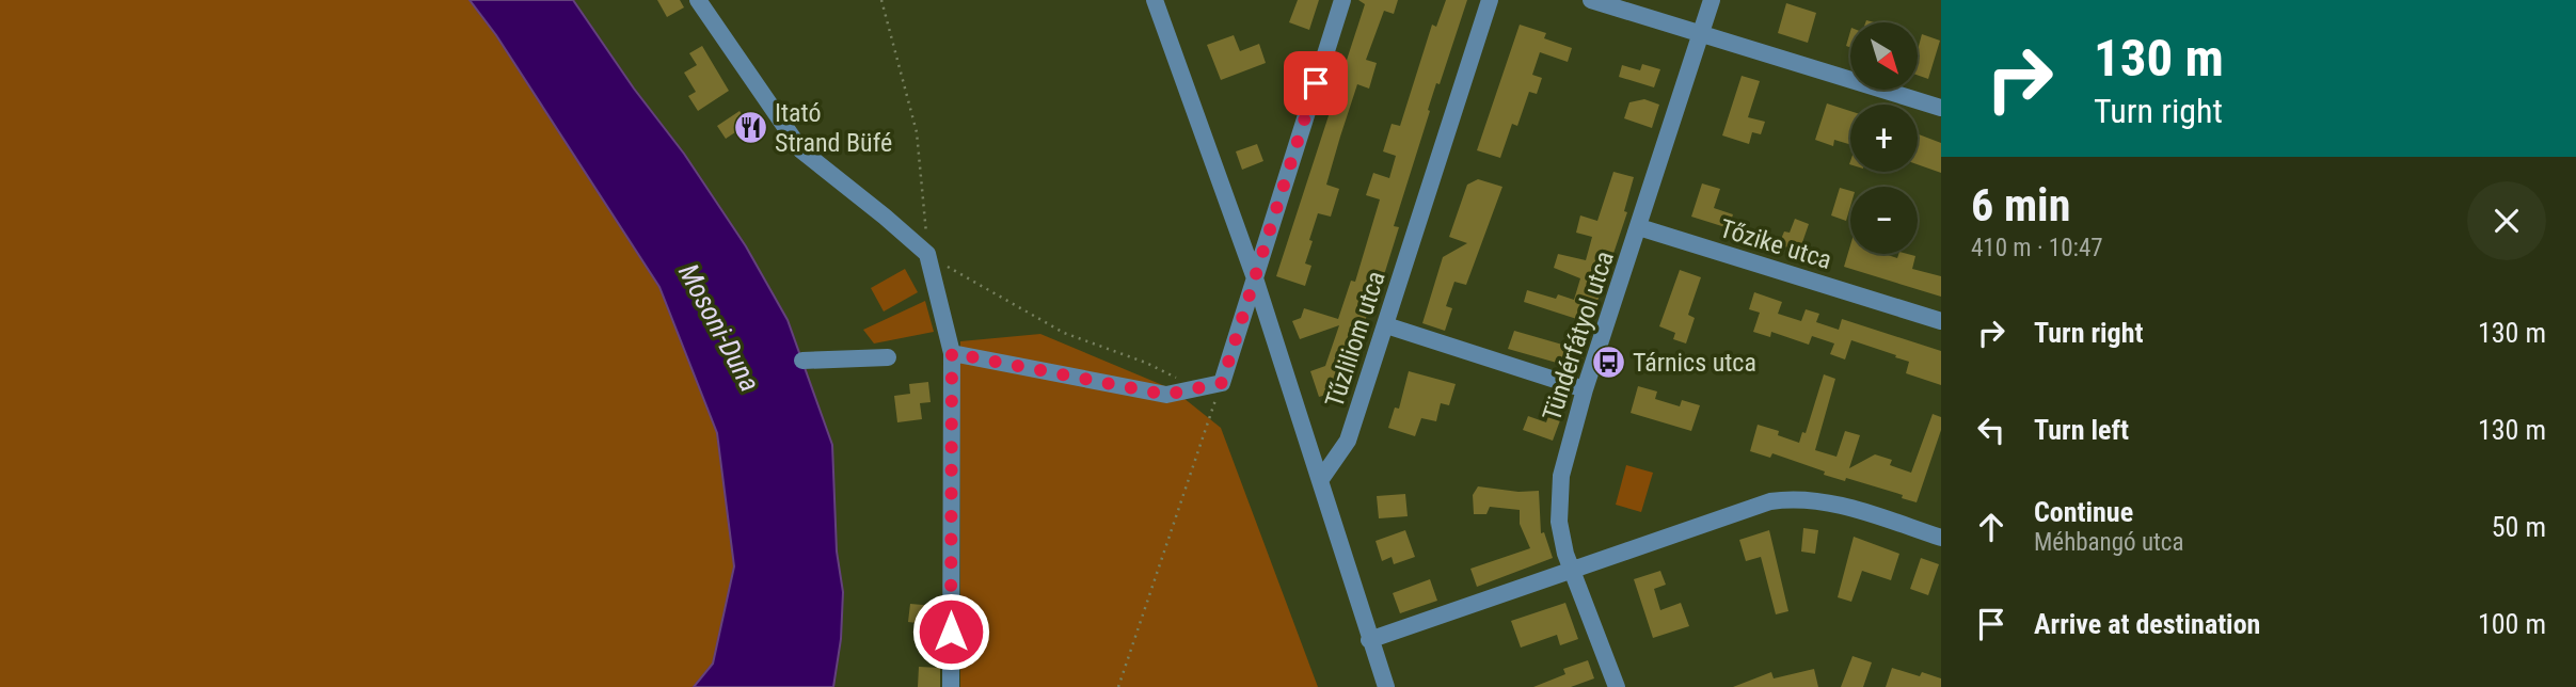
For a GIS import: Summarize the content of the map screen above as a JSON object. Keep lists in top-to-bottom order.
{
  "streets": {
    "street": ["Tőzike utca", "Tündérfátyol utca", "Tűzliliom utca"]
  },
  "crossings": [
    ["Tőzike utca", "Tündérfátyol utca"]
  ],
  "water": ["Mosoni-Duna"],
  "places": {
    "restaurant": ["Itató Strand Büfé"],
    "bus stop": ["Tárnics utca"]
  },
  "north": "bottom right",
  "page": {
    "turn": ["130 m", "Turn right"],
    "map_buttons": ["+", "−"],
    "heading": ["6 min", "410 m · 10:47"],
    "list": [
      {
        "name": "Turn right",
        "value": "130 m"
      },
      {
        "name": "Turn left",
        "value": "130 m"
      },
      {
        "name": "Continue",
        "note": "Méhbangó utca",
        "value": "50 m"
      },
      {
        "name": "Arrive at destination",
        "value": "100 m"
      }
    ]
  }
}
